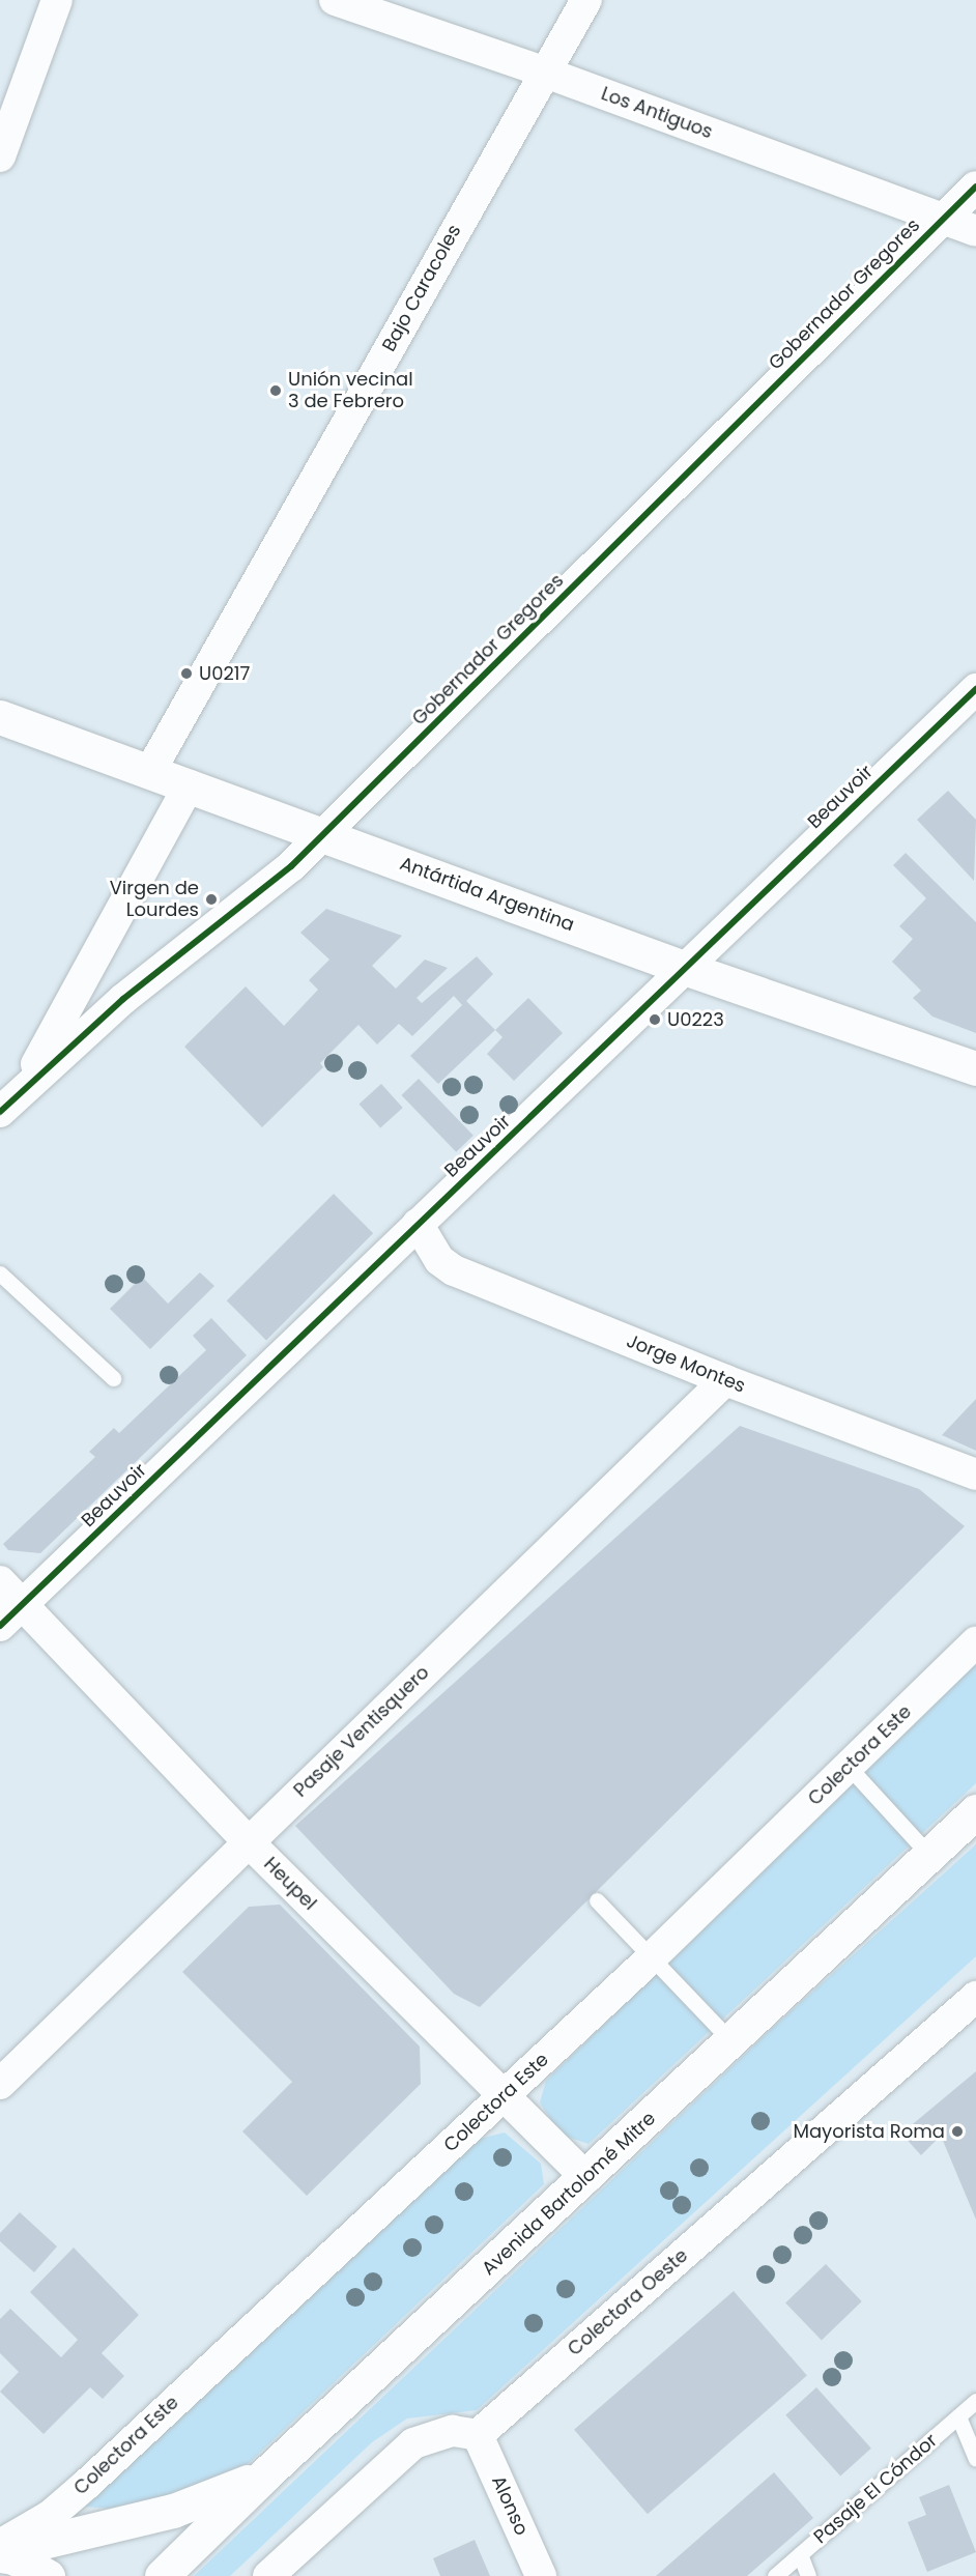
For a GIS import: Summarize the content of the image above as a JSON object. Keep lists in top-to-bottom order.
{
  "streets": {
    "main road": ["Antártida Argentina", "Avenida Bartolomé Mitre"],
    "street": [
      "Los Antiguos",
      "Bajo Caracoles",
      "Gobernador Gregores",
      "Beauvoir",
      "Jorge Montes",
      "Pasaje Ventisquero",
      "Colectora Este",
      "Heupel",
      "Colectora Oeste",
      "Alonso"
    ],
    "lane": ["Pasaje El Cóndor"]
  },
  "crossings": [
    ["Los Antiguos", "Bajo Caracoles"],
    ["Los Antiguos", "Gobernador Gregores"],
    ["Bajo Caracoles", "Antártida Argentina"],
    ["Gobernador Gregores", "Antártida Argentina"],
    ["Beauvoir", "Antártida Argentina"],
    ["Beauvoir", "Jorge Montes"],
    ["Beauvoir", "Heupel"],
    ["Jorge Montes", "Pasaje Ventisquero"],
    ["Pasaje Ventisquero", "Heupel"],
    ["Colectora Este", "Heupel"],
    ["Heupel", "Avenida Bartolomé Mitre"],
    ["Colectora Oeste", "Alonso"]
  ],
  "places": [
    "Unión vecinal 3 de Febrero",
    "U0217",
    "Virgen de Lourdes",
    "U0223",
    "Mayorista Roma"
  ]
}
